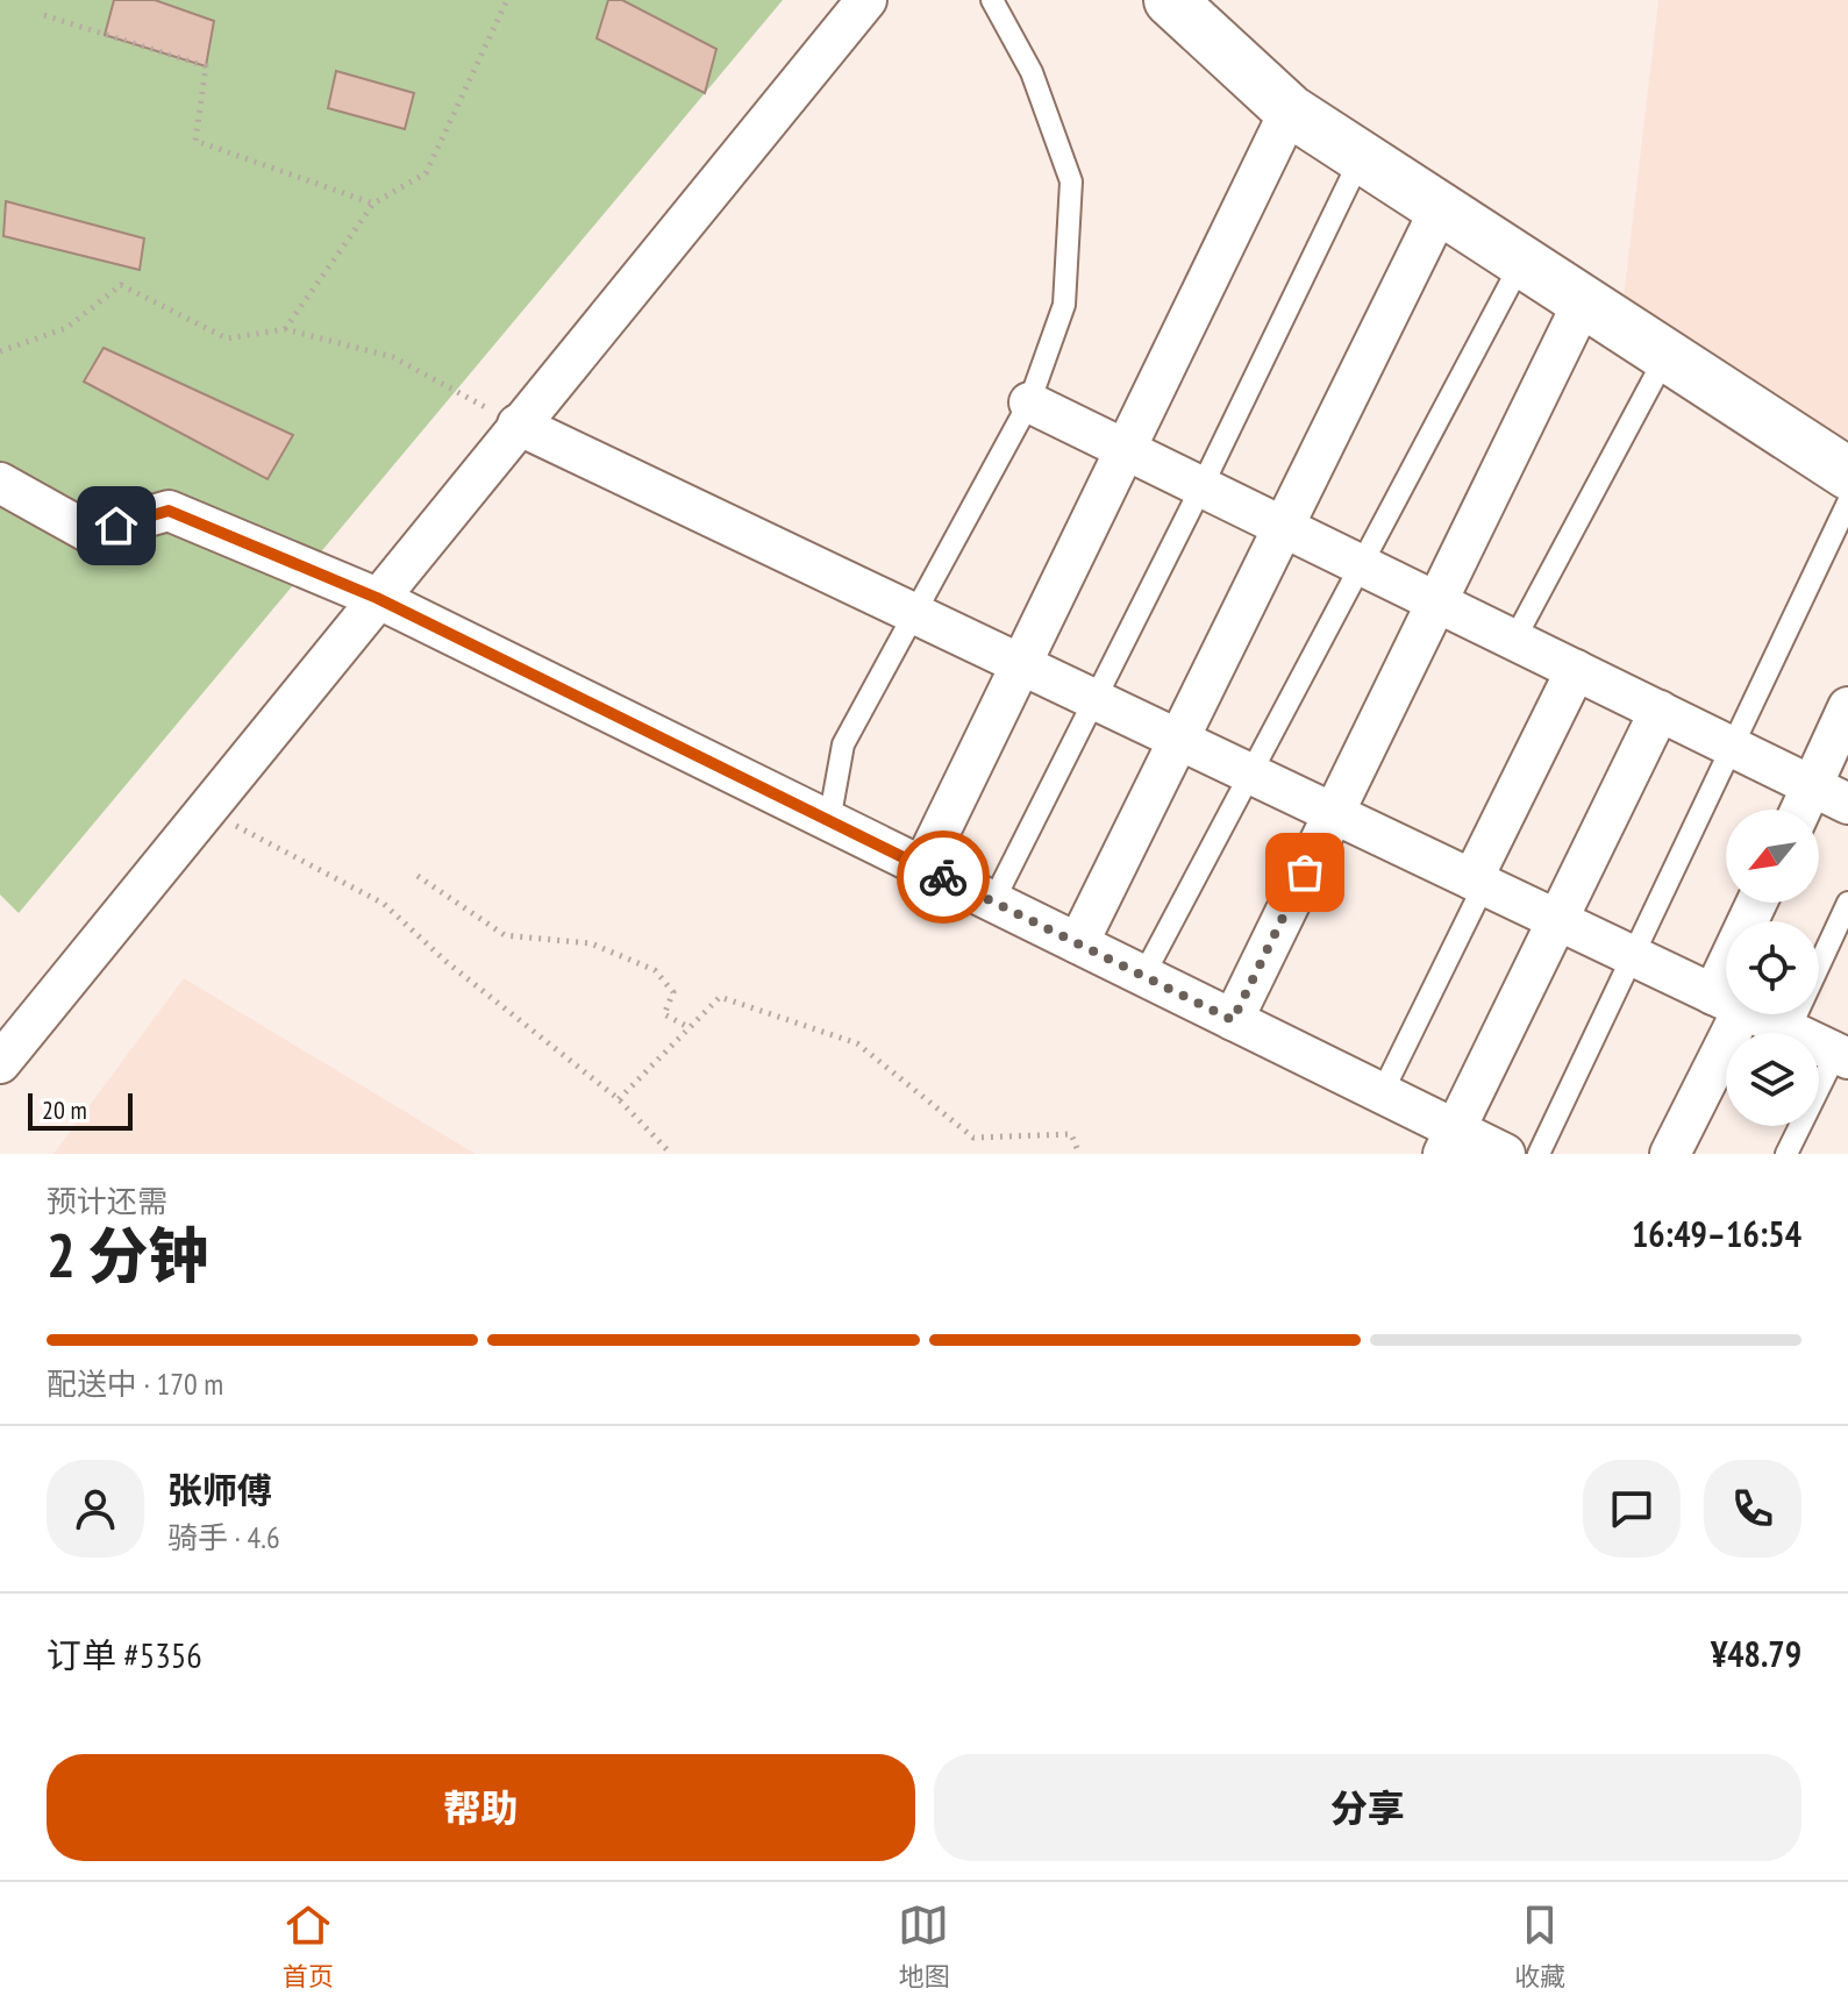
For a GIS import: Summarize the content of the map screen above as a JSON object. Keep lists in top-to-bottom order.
{
  "scale_bar": "20 m",
  "north": "bottom left",
  "page": {
    "scale": "20 m",
    "heading": ["2 分钟", "预计还需", "16:49–16:54"],
    "panel": [
      "张师傅",
      "骑手 · 4.6",
      "订单 #5356",
      "¥48.79"
    ],
    "bar": "配送中 · 170 m",
    "buttons": ["帮助", "分享"],
    "tabs": ["首页", "地图", "收藏"]
  }
}
